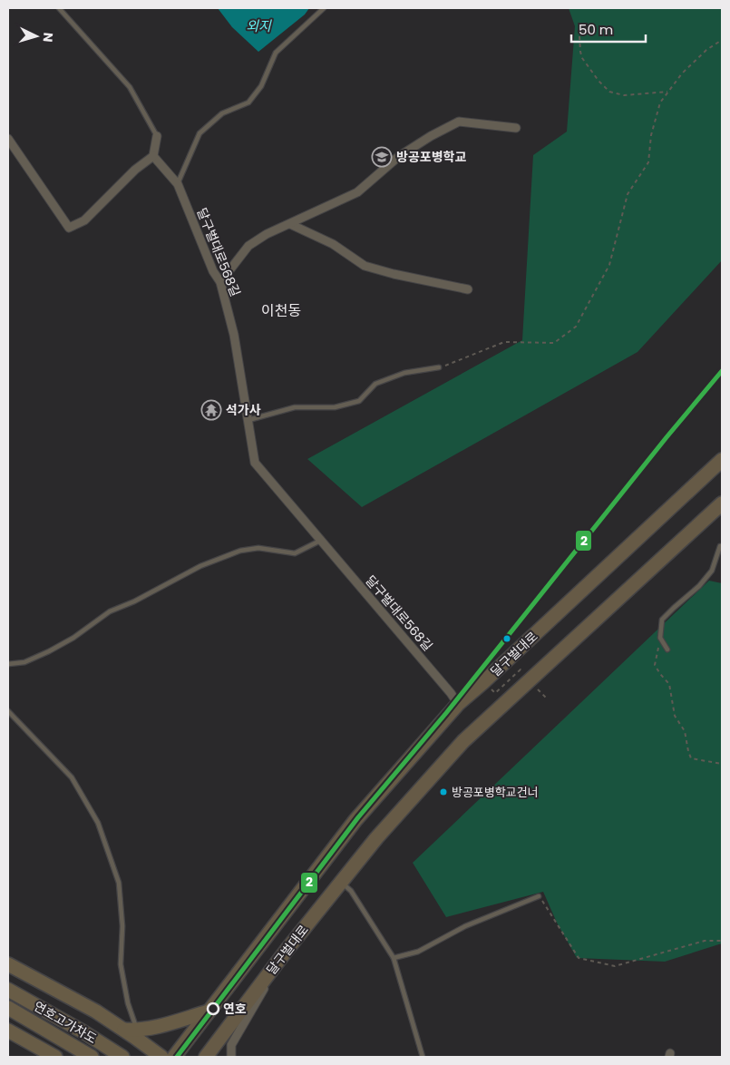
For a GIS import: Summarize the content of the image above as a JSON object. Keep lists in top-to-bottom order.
{
  "streets": {
    "highway": ["연호고가차도"],
    "main road": ["달구벌대로"],
    "street": ["달구벌대로568길"]
  },
  "crossings": [
    ["달구벌대로568길", "달구벌대로"]
  ],
  "districts": ["이천동"],
  "water": ["외지"],
  "places": {
    "school or university": ["방공포병학교"],
    "temple": ["석가사"],
    "other": ["방공포병학교건너", "연호"]
  },
  "lines": ["transit line 2"],
  "scale_bar": "50 m",
  "north": "right"
}
